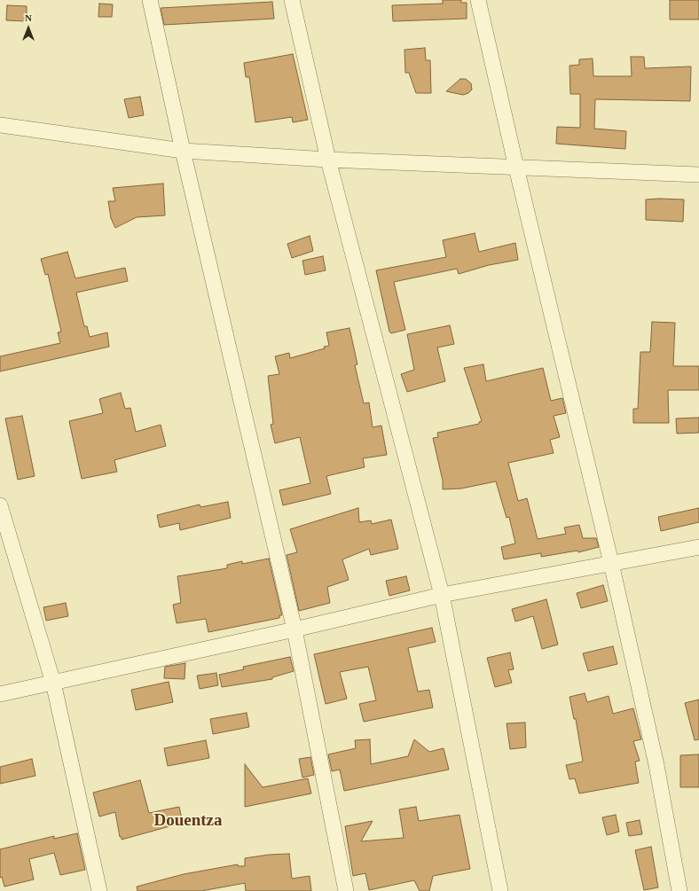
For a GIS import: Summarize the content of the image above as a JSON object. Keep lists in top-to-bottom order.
{
  "districts": ["Douentza"],
  "north": "top"
}
